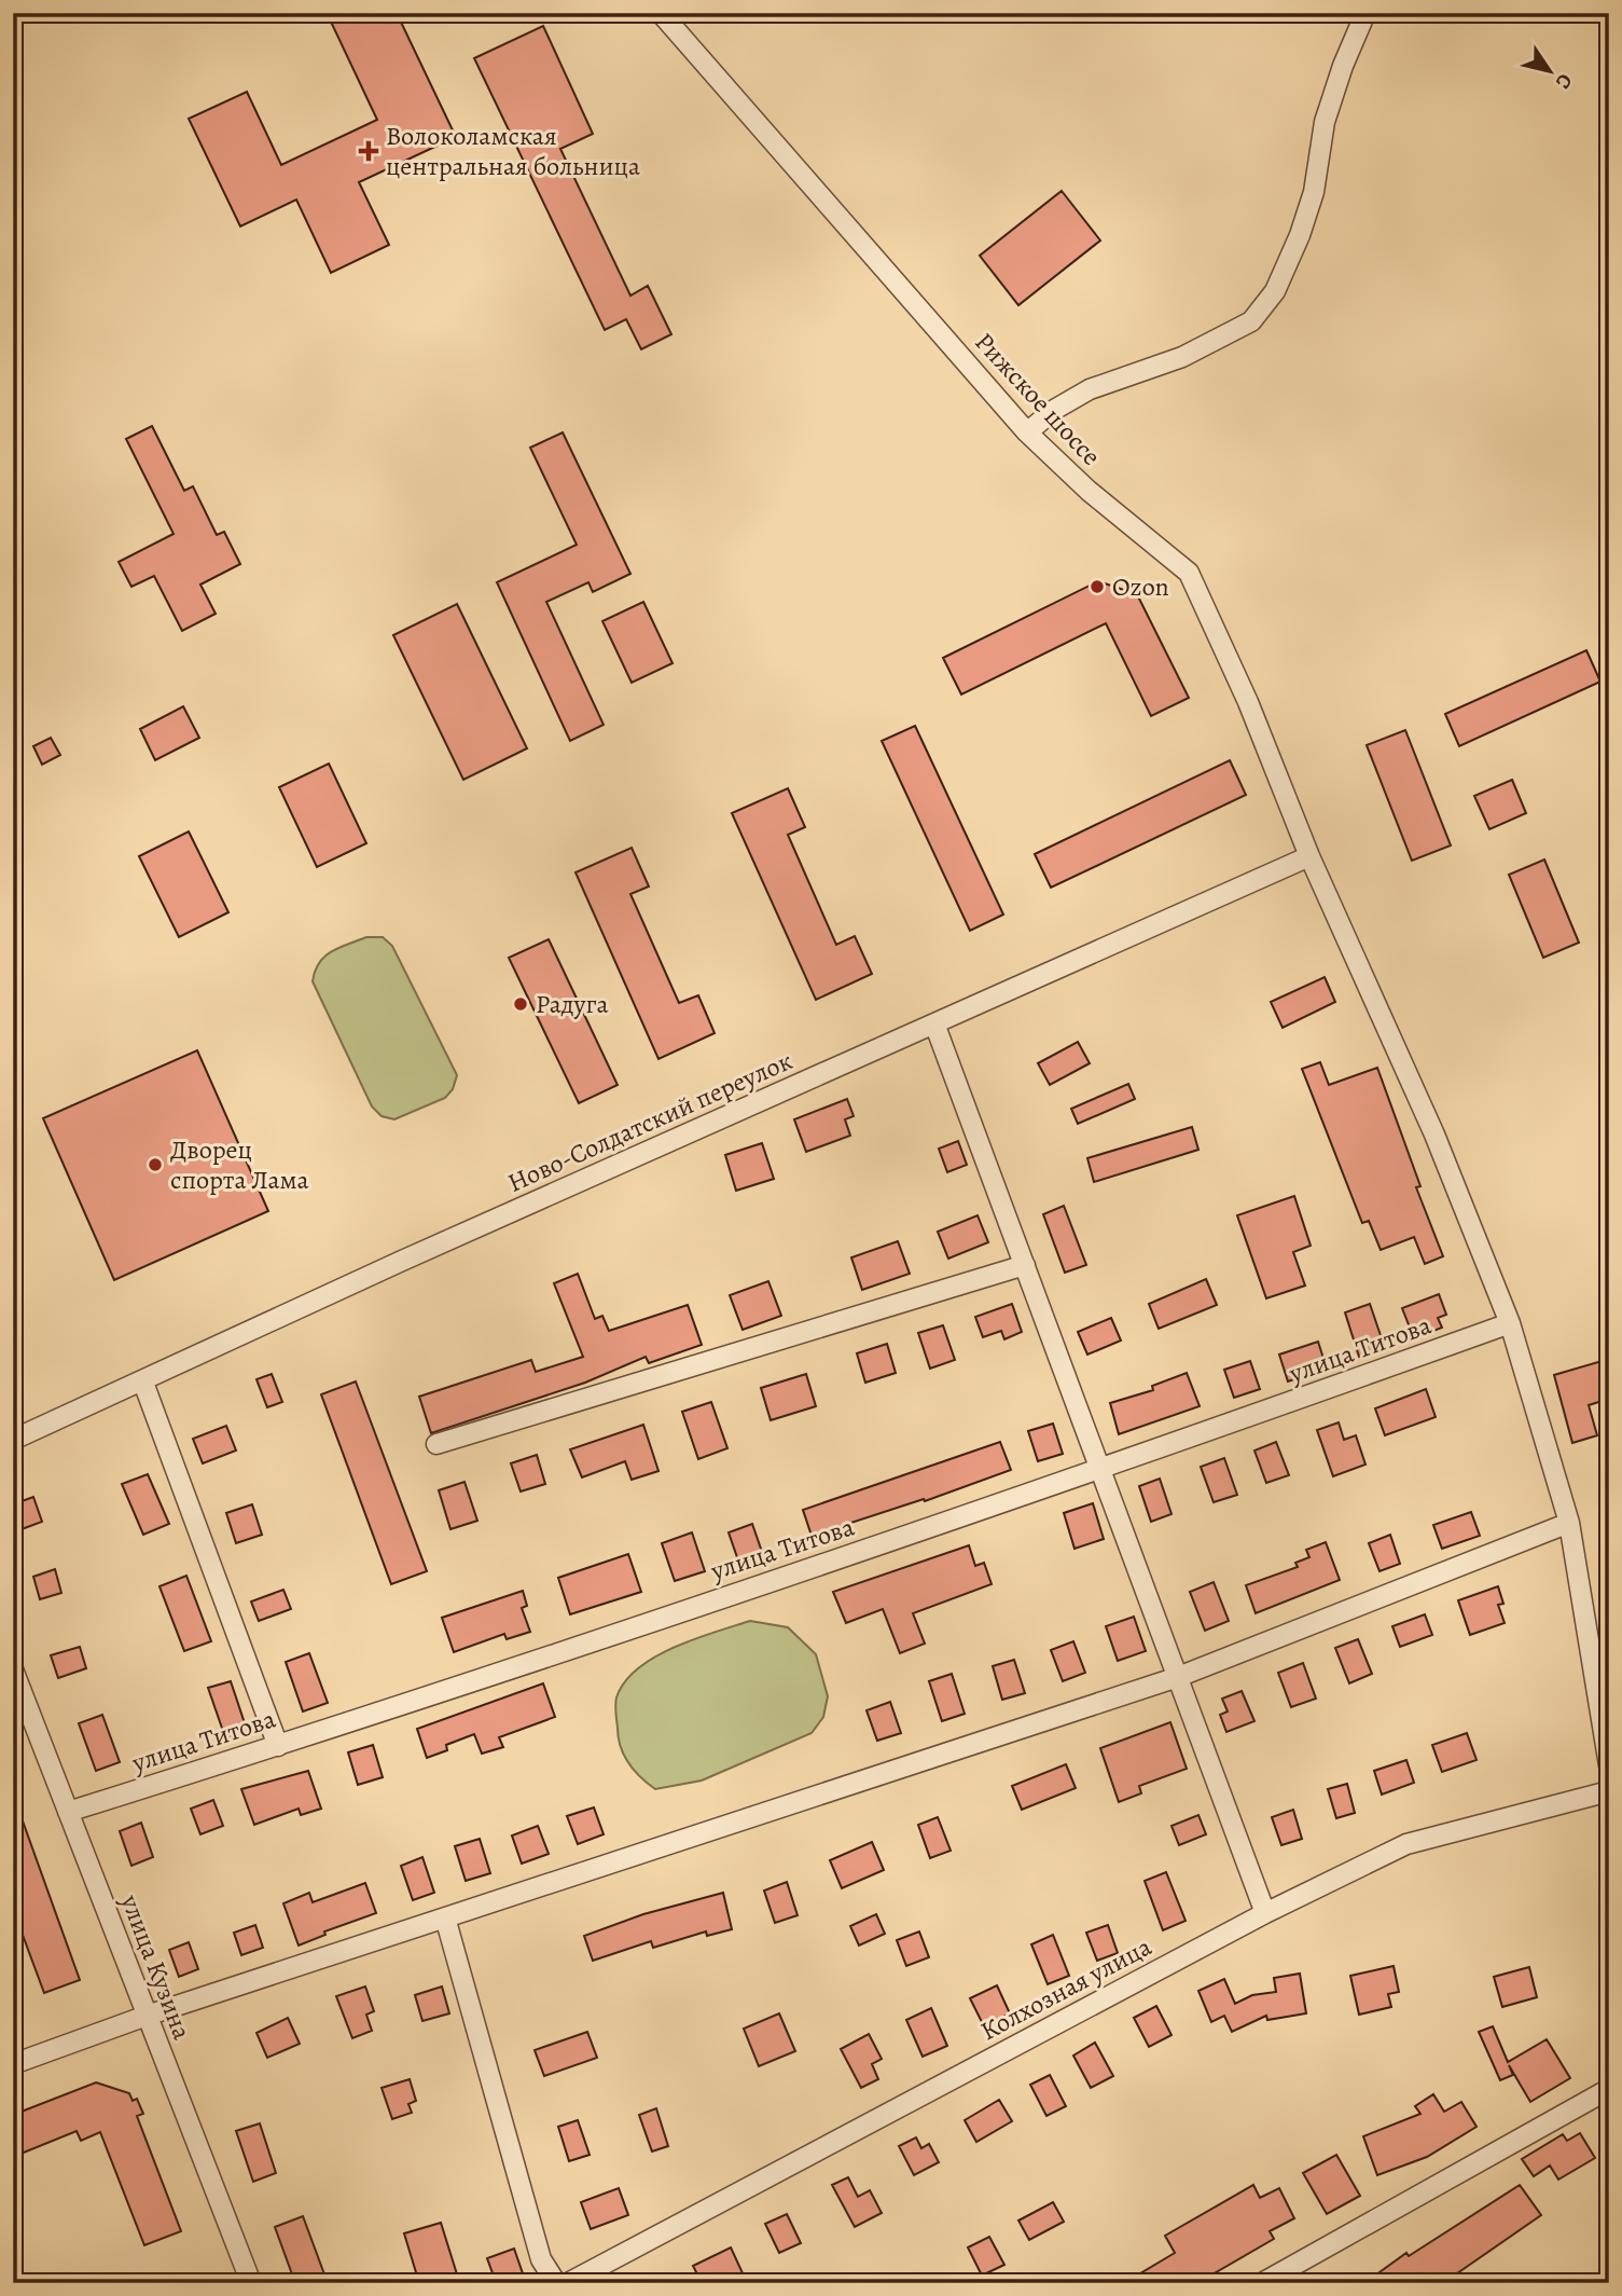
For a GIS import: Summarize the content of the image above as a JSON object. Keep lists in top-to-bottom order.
{
  "streets": {
    "street": [
      "Рижское шоссе",
      "Ново-Солдатский переулок",
      "улица Титова",
      "улица Кузина",
      "Колхозная улица"
    ]
  },
  "crossings": [
    ["Рижское шоссе", "Ново-Солдатский переулок"],
    ["Рижское шоссе", "улица Титова"],
    ["улица Титова", "улица Кузина"]
  ],
  "places": {
    "health": ["Волоколамская центральная больница"],
    "other": ["Ozon", "Радуга", "Дворец спорта Лама"]
  },
  "north": "bottom right"
}
